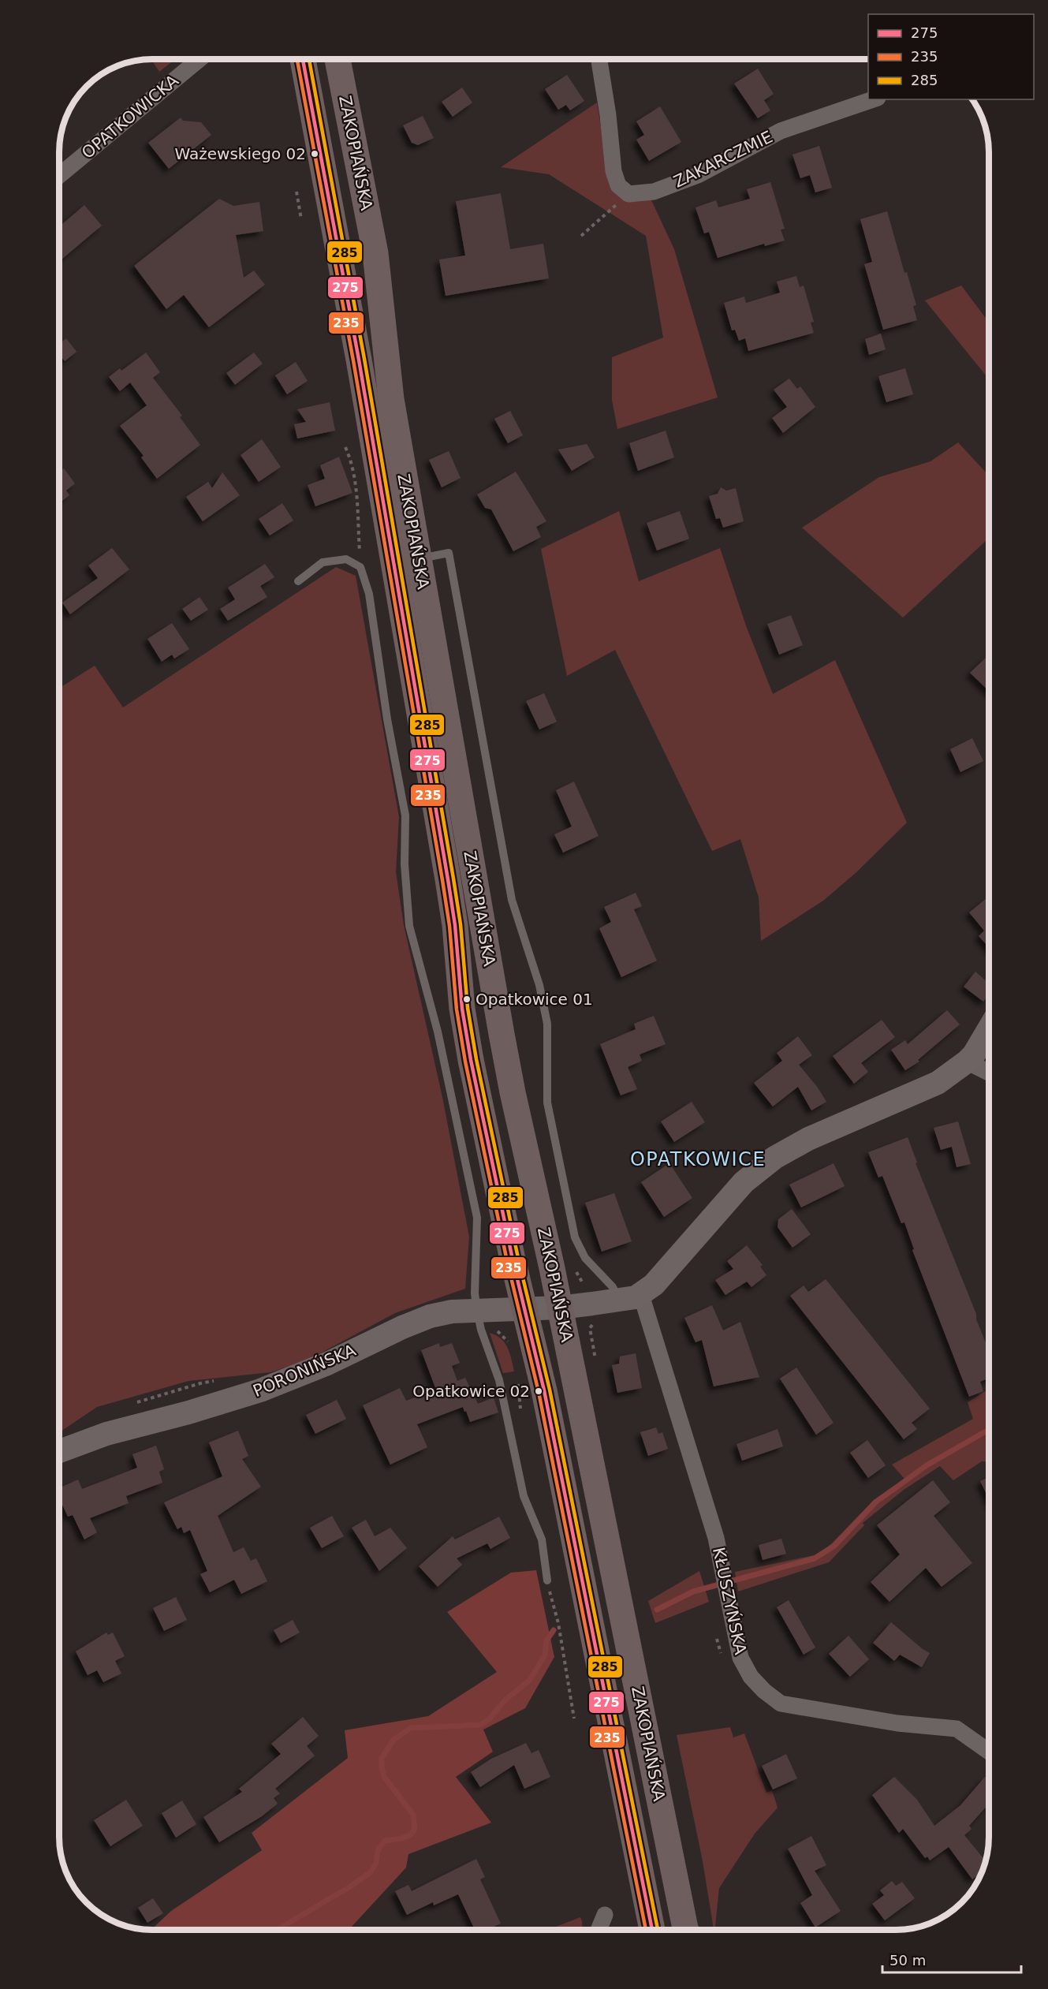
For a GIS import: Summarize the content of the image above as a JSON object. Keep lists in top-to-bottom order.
{
  "streets": {
    "highway": ["ZAKOPIAŃSKA"],
    "street": [
      "OPATKOWICKA",
      "ZAKARCZMIE",
      "PORONIŃSKA",
      "KŁUSZYŃSKA"
    ]
  },
  "crossings": [
    ["ZAKOPIAŃSKA", "PORONIŃSKA"],
    ["PORONIŃSKA", "KŁUSZYŃSKA"]
  ],
  "districts": ["OPATKOWICE"],
  "places": ["Ważewskiego 02", "Opatkowice 01", "Opatkowice 02"],
  "lines": ["transit line 275", "transit line 235", "transit line 285"],
  "legend": ["275", "235", "285"],
  "scale_bar": "50 m"
}
